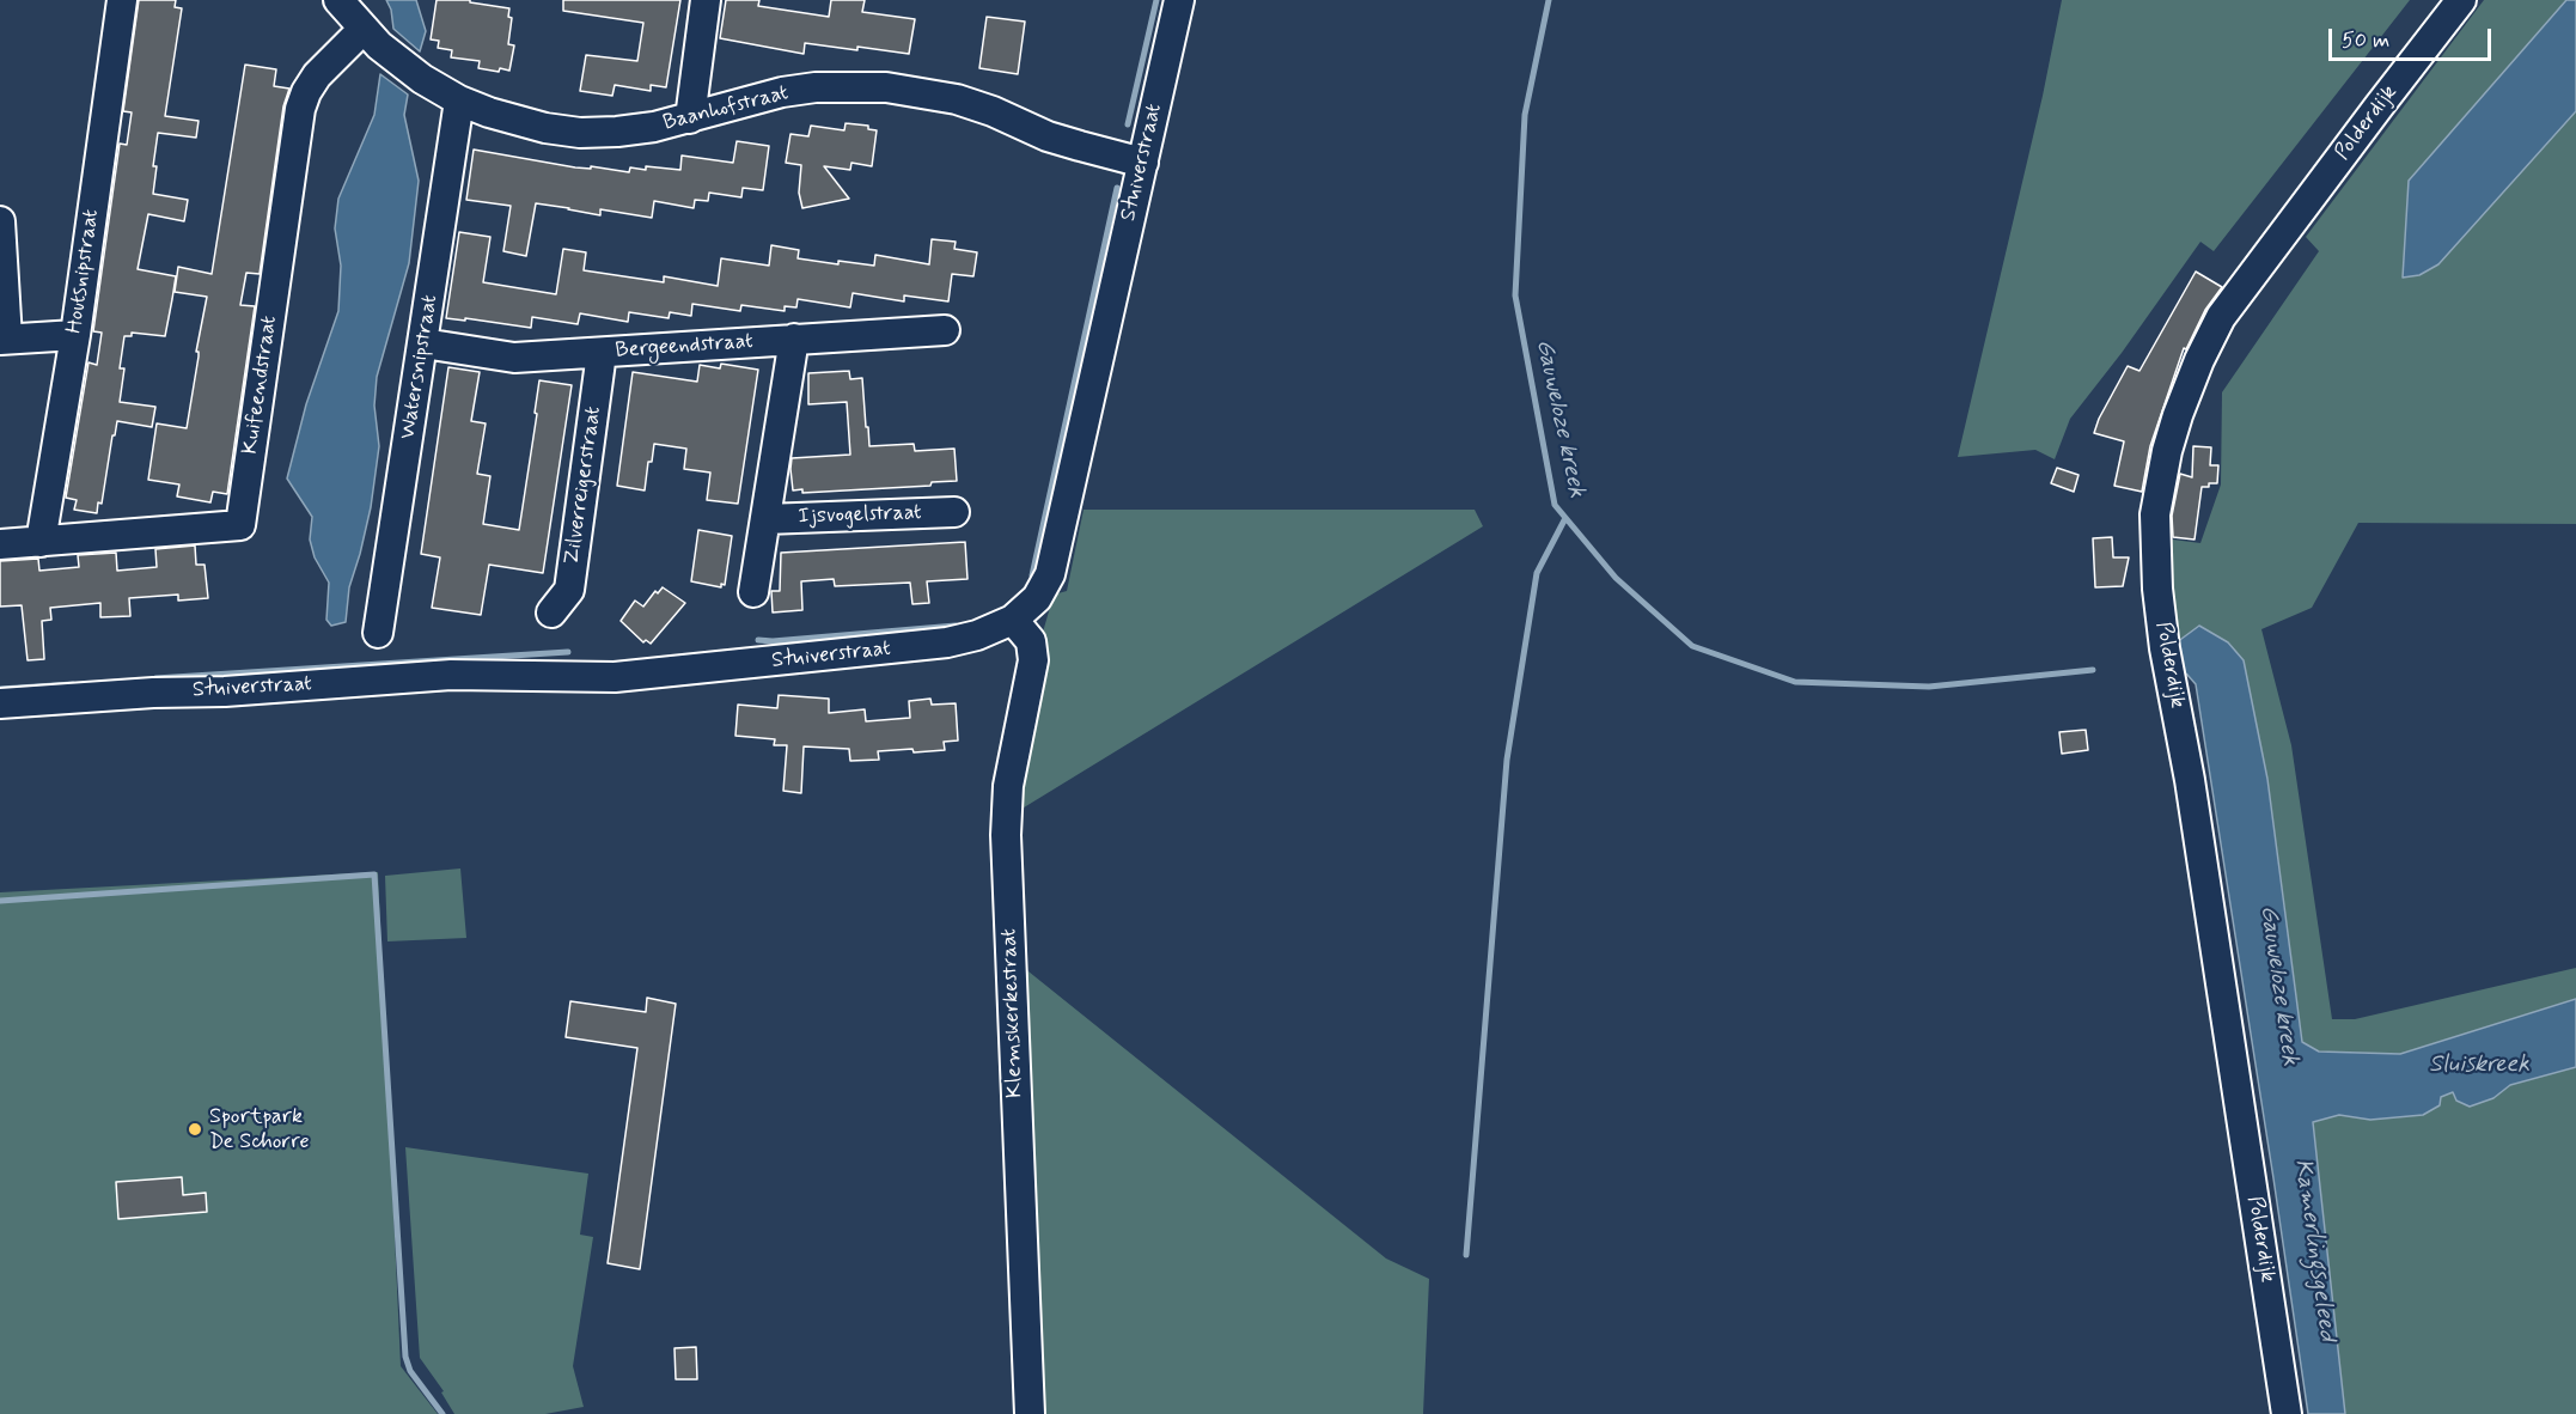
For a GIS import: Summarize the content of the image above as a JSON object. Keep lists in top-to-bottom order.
{
  "streets": {
    "street": [
      "Baanhofstraat",
      "Polderdijk",
      "Stuiverstraat",
      "Houtsnipstraat",
      "Bergeendstraat",
      "Watersnipstraat",
      "Kuifeendstraat",
      "Zilverreigerstraat",
      "Ijsvogelstraat",
      "Klemskerkestraat"
    ]
  },
  "crossings": [
    ["Baanhofstraat", "Stuiverstraat"],
    ["Baanhofstraat", "Watersnipstraat"],
    ["Baanhofstraat", "Kuifeendstraat"],
    ["Stuiverstraat", "Klemskerkestraat"],
    ["Houtsnipstraat", "Kuifeendstraat"],
    ["Bergeendstraat", "Watersnipstraat"],
    ["Bergeendstraat", "Zilverreigerstraat"],
    ["Bergeendstraat", "Ijsvogelstraat"]
  ],
  "water": ["Gauweloze kreek", "Sluiskreek", "Kamerlingsgeleed"],
  "places": ["Sportpark De Schorre"],
  "scale_bar": "50 m"
}
